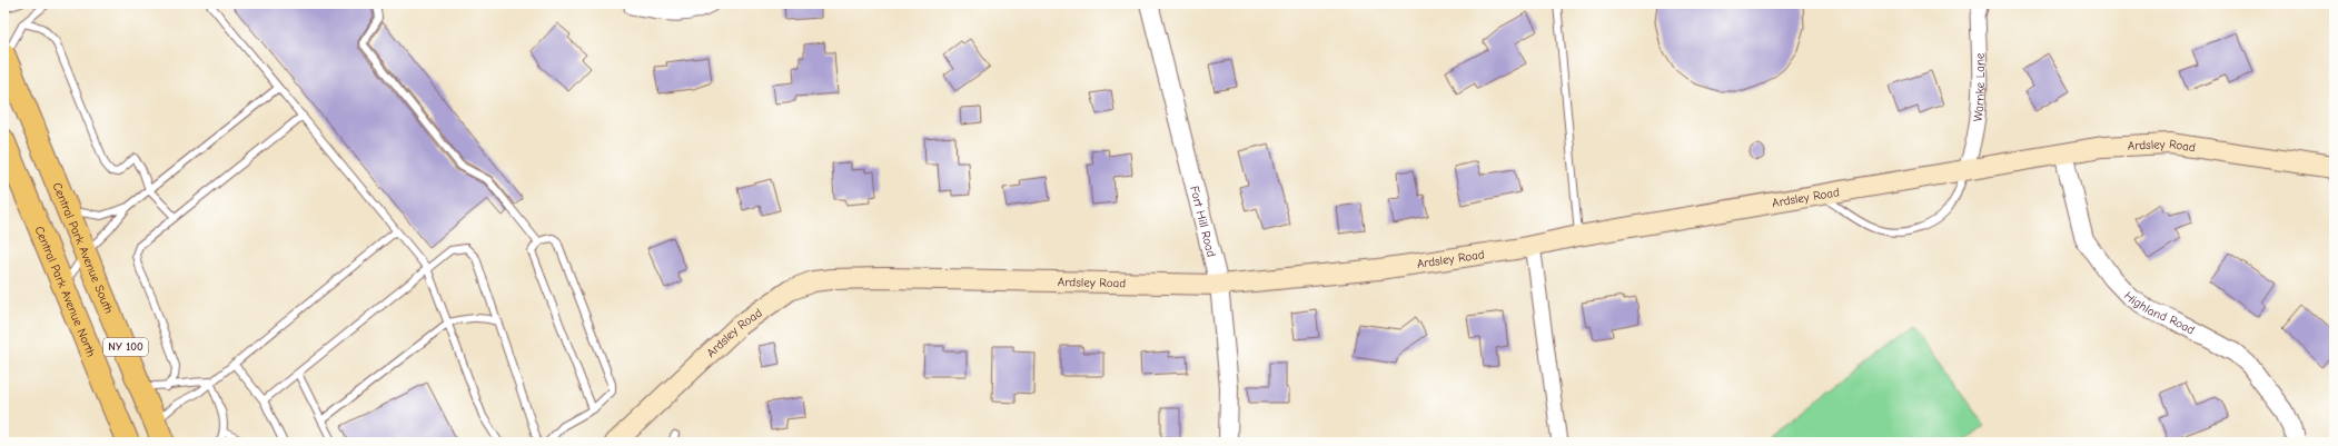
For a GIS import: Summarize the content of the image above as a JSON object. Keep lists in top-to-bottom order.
{
  "streets": {
    "main road": [
      "Ardsley Road",
      "Central Park Avenue South",
      "Central Park Avenue North",
      "NY 100"
    ],
    "street": ["Warnke Lane", "Fort Hill Road", "Highland Road"]
  },
  "crossings": [
    ["Warnke Lane", "Ardsley Road"],
    ["Ardsley Road", "Fort Hill Road"],
    ["Ardsley Road", "Highland Road"]
  ]
}
